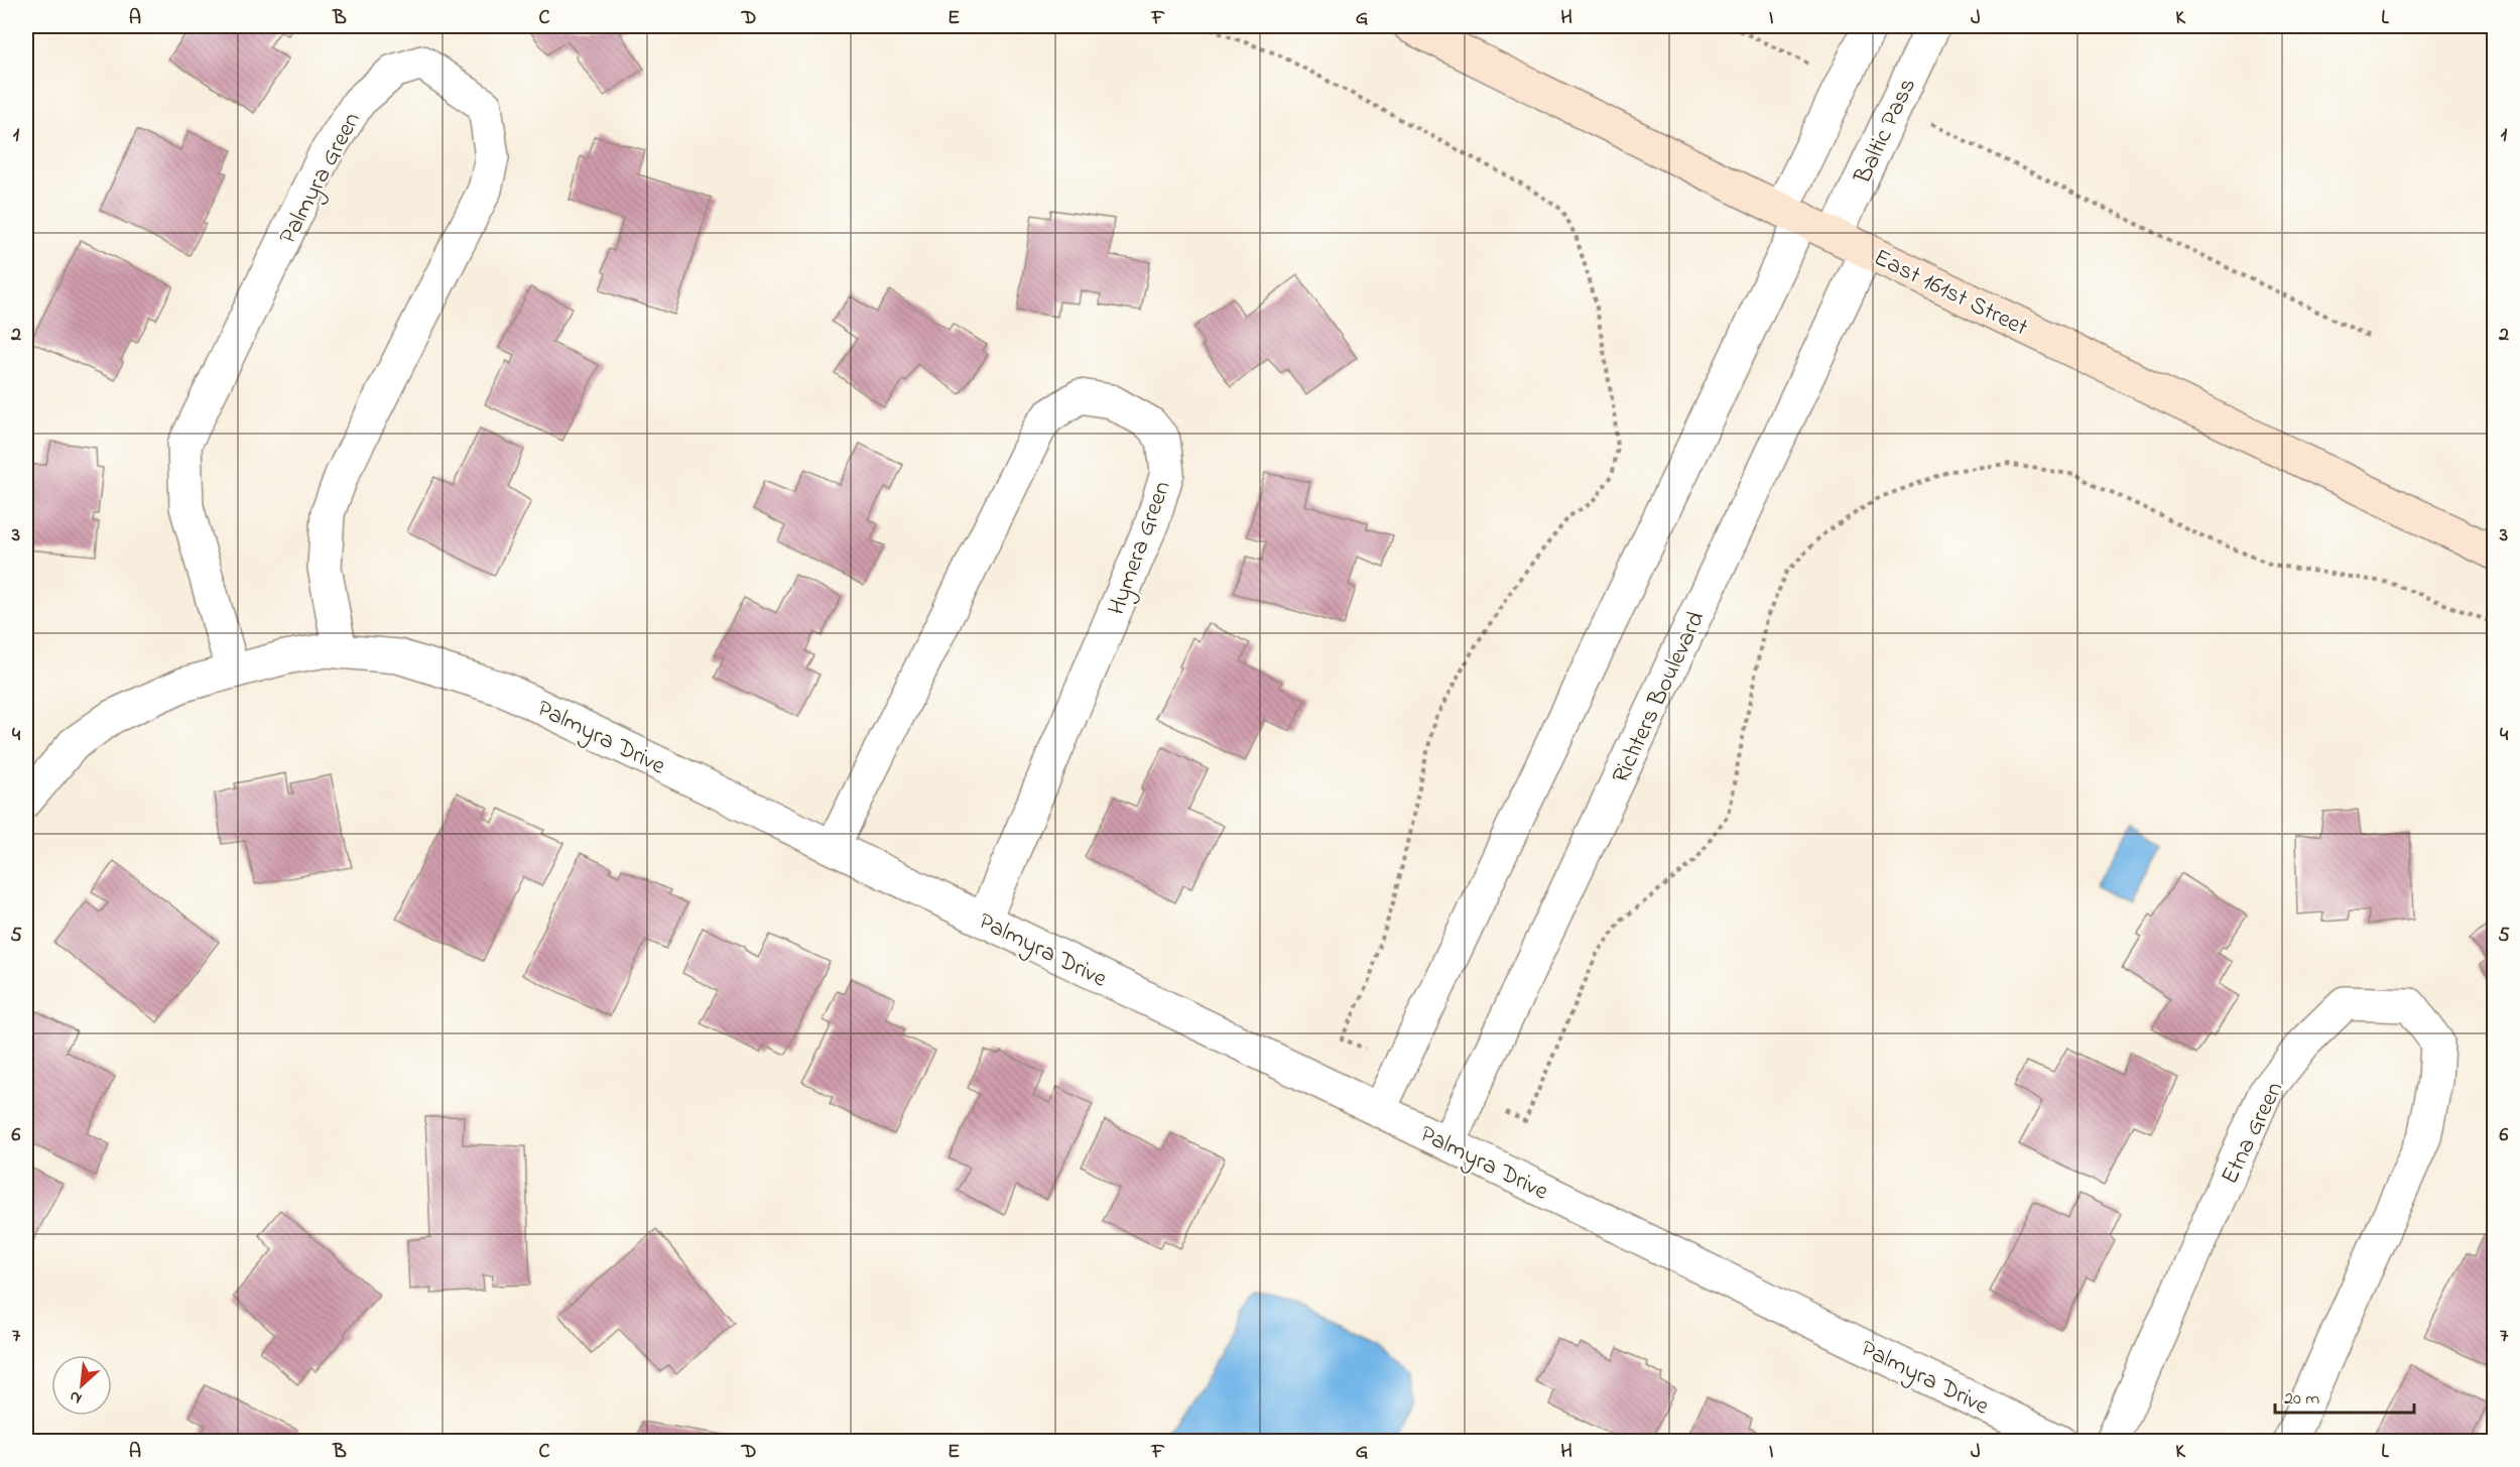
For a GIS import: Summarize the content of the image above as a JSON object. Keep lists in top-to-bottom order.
{
  "streets": {
    "street": [
      "Baltic Pass",
      "Palmyra Green",
      "East 161st Street",
      "Hymera Green",
      "Richters Boulevard",
      "Palmyra Drive",
      "Etna Green"
    ]
  },
  "crossings": [
    ["Baltic Pass", "East 161st Street"],
    ["Palmyra Green", "Palmyra Drive"],
    ["East 161st Street", "Richters Boulevard"],
    ["Hymera Green", "Palmyra Drive"],
    ["Richters Boulevard", "Palmyra Drive"]
  ],
  "scale_bar": "20 m",
  "north": "bottom left",
  "grid": {
    "columns": [
      "A",
      "B",
      "C",
      "D",
      "E",
      "F",
      "G",
      "H",
      "I",
      "J",
      "K",
      "L"
    ],
    "rows": [
      "1",
      "2",
      "3",
      "4",
      "5",
      "6",
      "7"
    ]
  }
}
